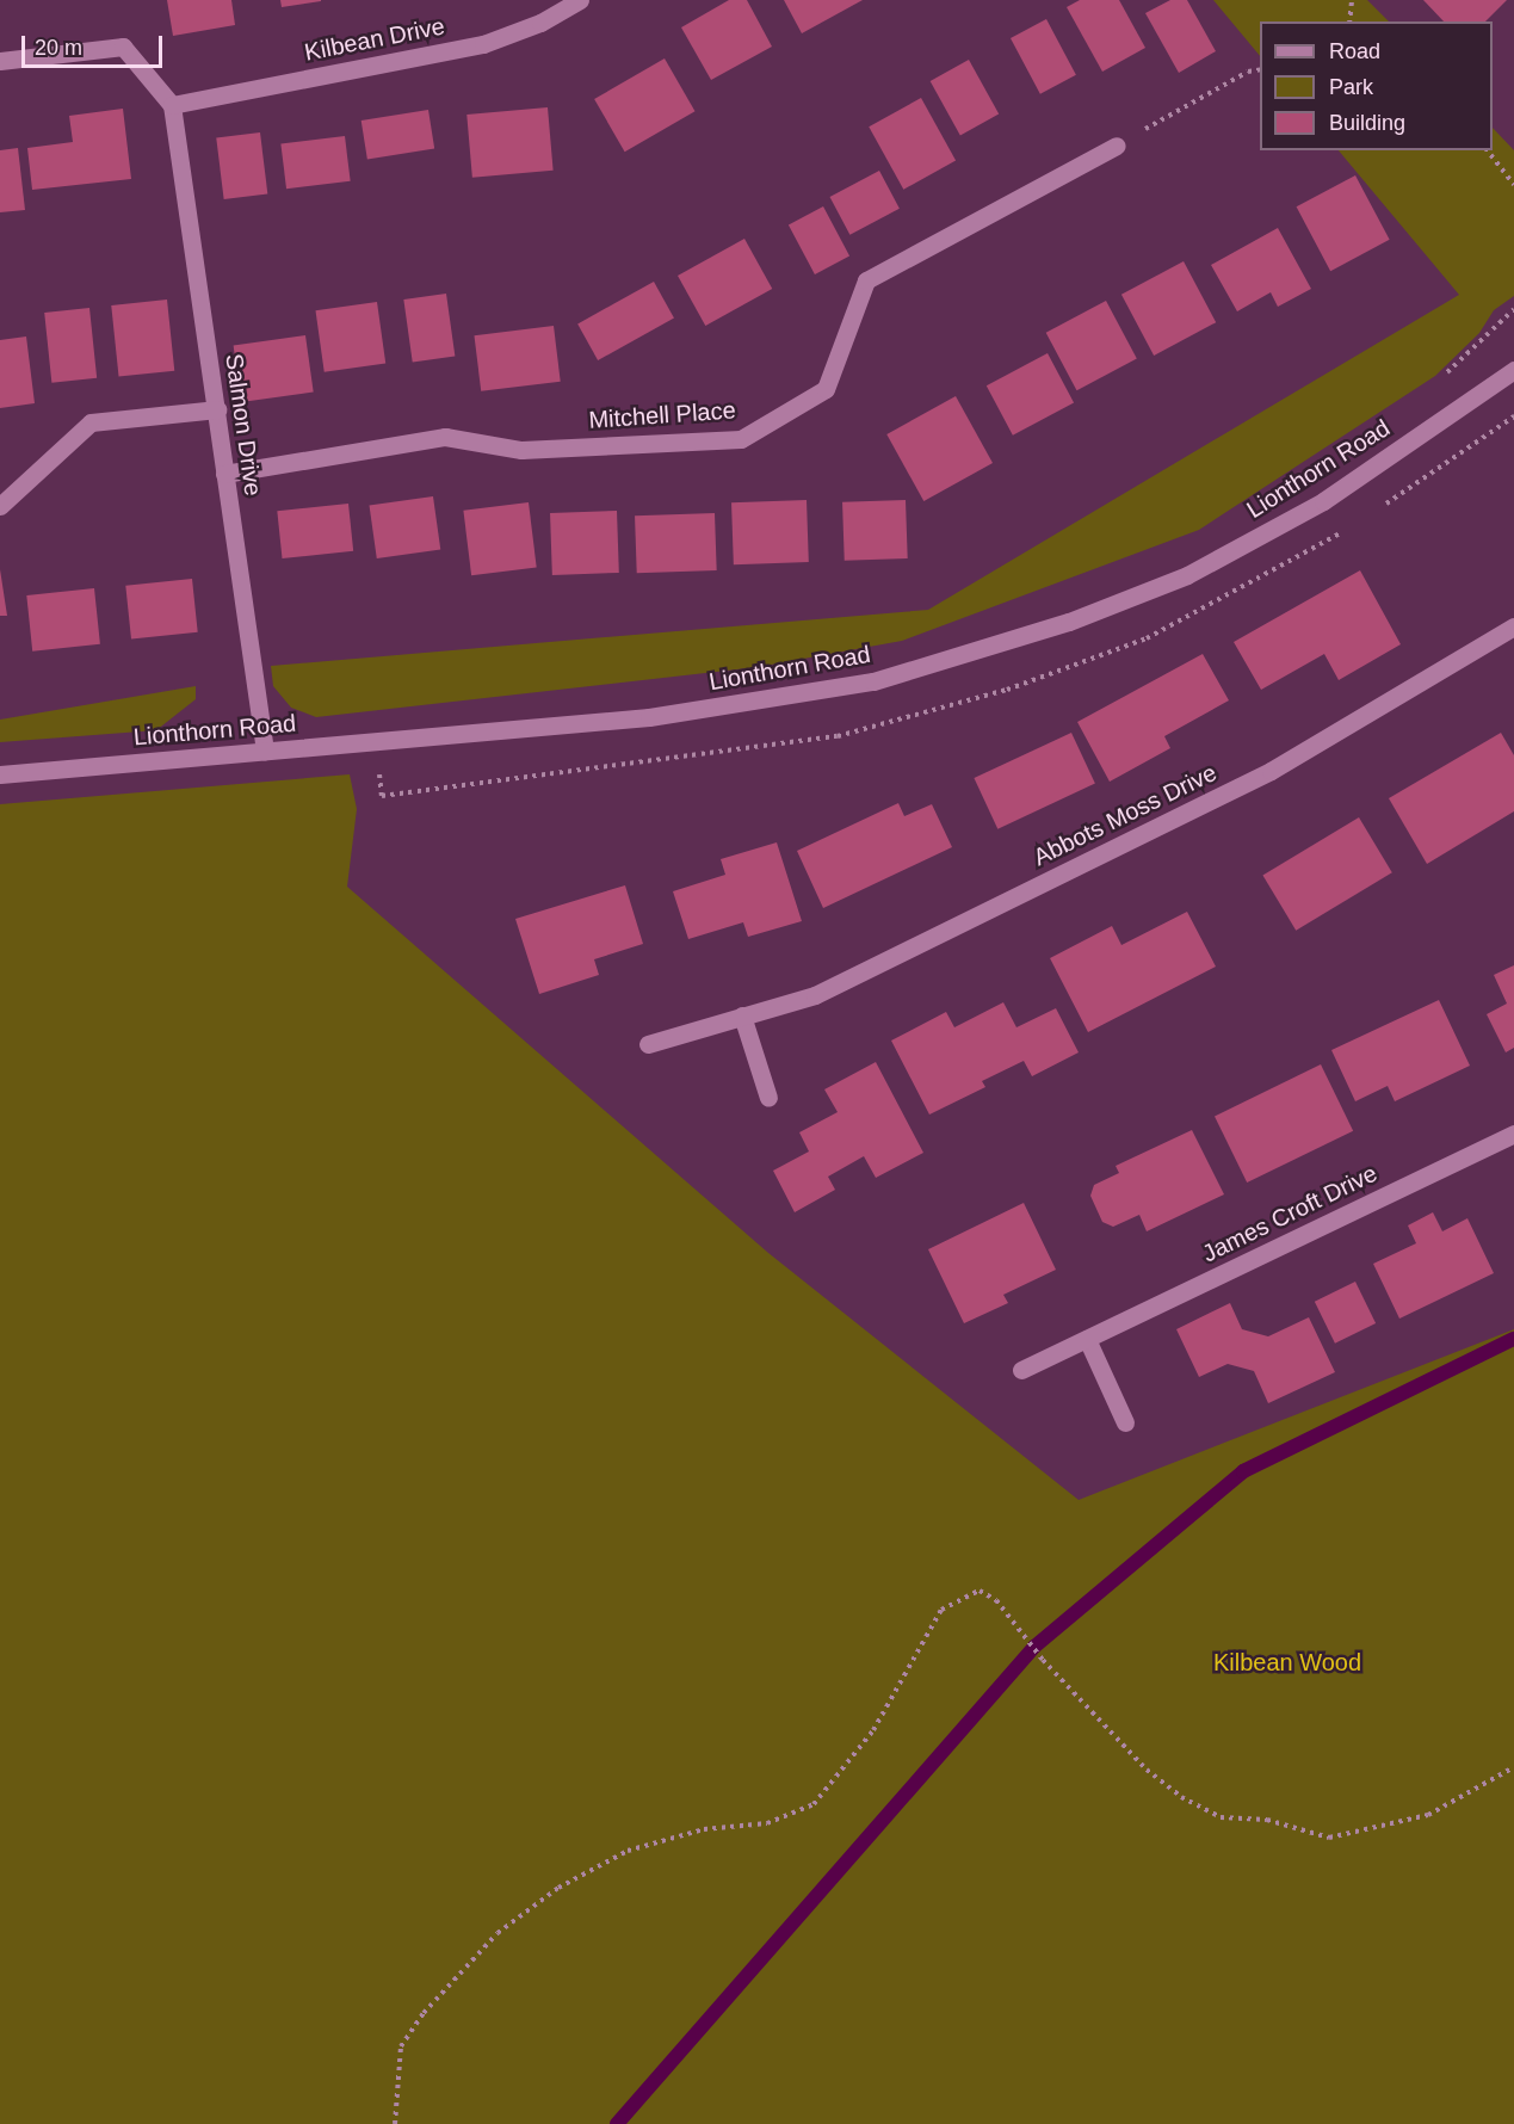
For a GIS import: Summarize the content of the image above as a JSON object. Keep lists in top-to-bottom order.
{
  "streets": {
    "street": [
      "Kilbean Drive",
      "Mitchell Place",
      "Salmon Drive",
      "Lionthorn Road",
      "Abbots Moss Drive",
      "James Croft Drive"
    ]
  },
  "crossings": [
    ["Kilbean Drive", "Salmon Drive"],
    ["Mitchell Place", "Salmon Drive"],
    ["Salmon Drive", "Lionthorn Road"]
  ],
  "parks": ["Kilbean Wood"],
  "legend": ["Road", "Park", "Building"],
  "scale_bar": "20 m"
}
